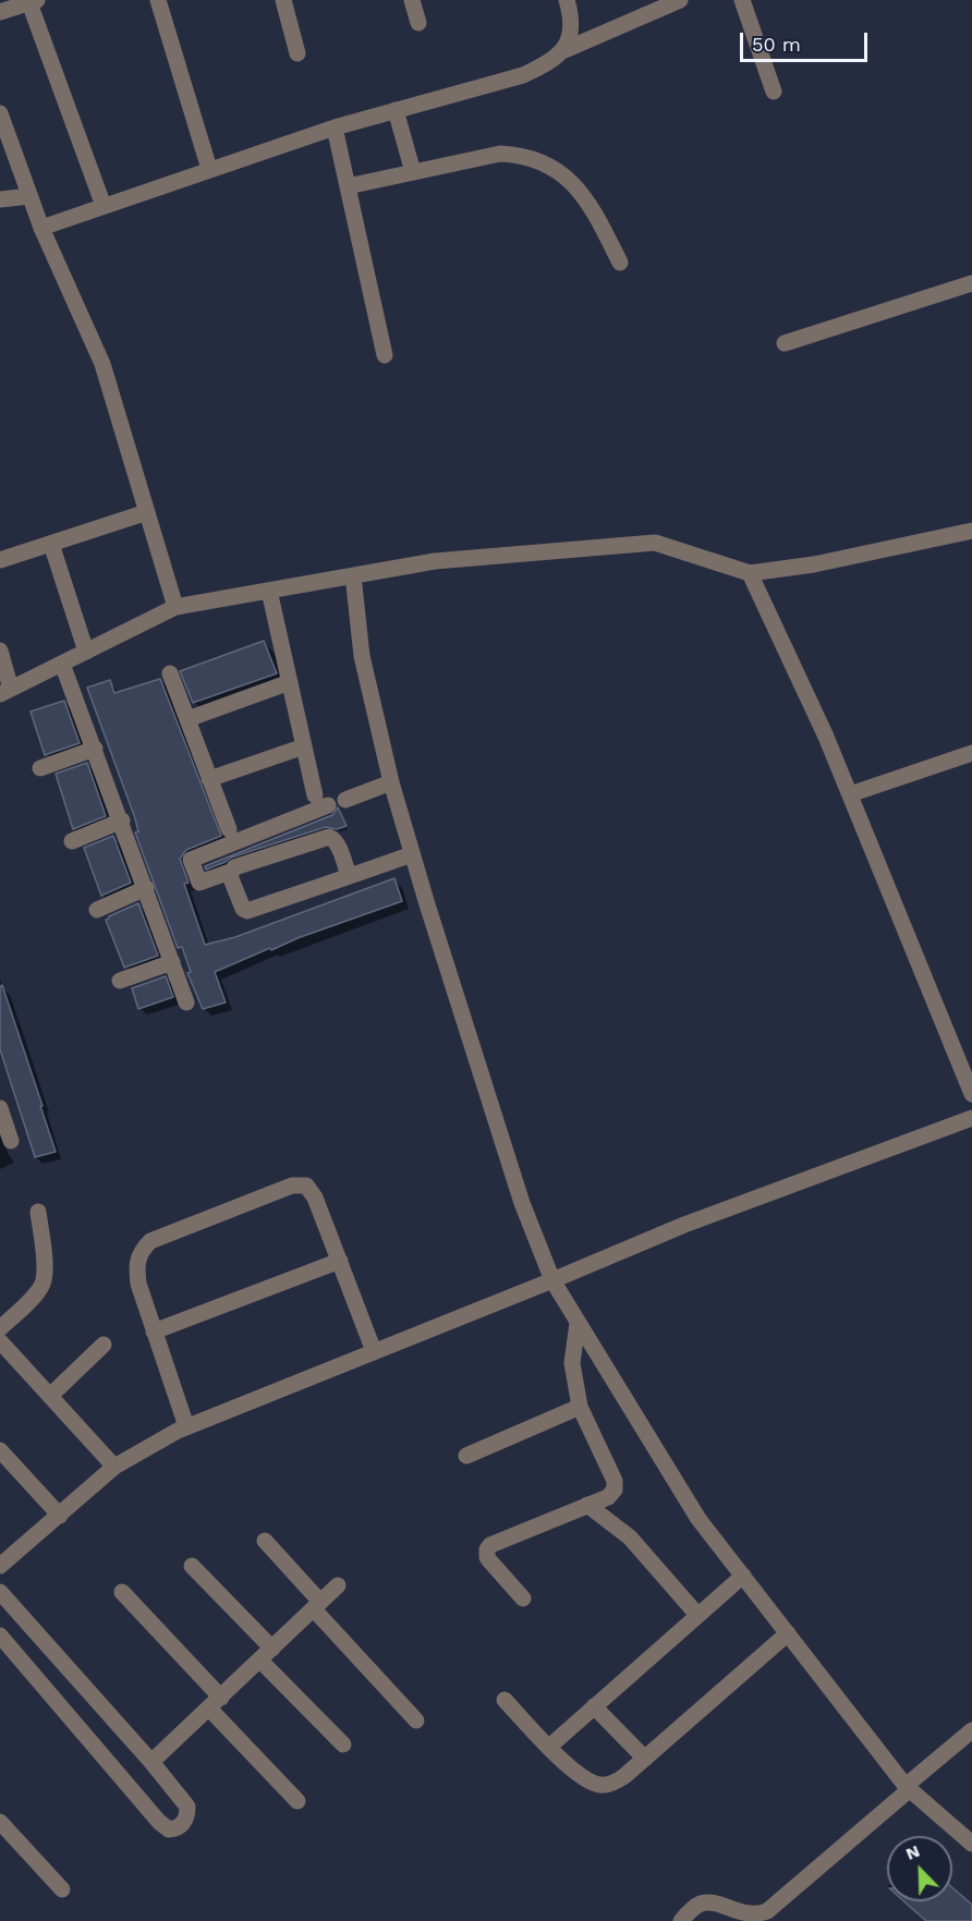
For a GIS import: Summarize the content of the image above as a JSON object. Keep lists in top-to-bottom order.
{
  "scale_bar": "50 m",
  "north": "top left"
}
